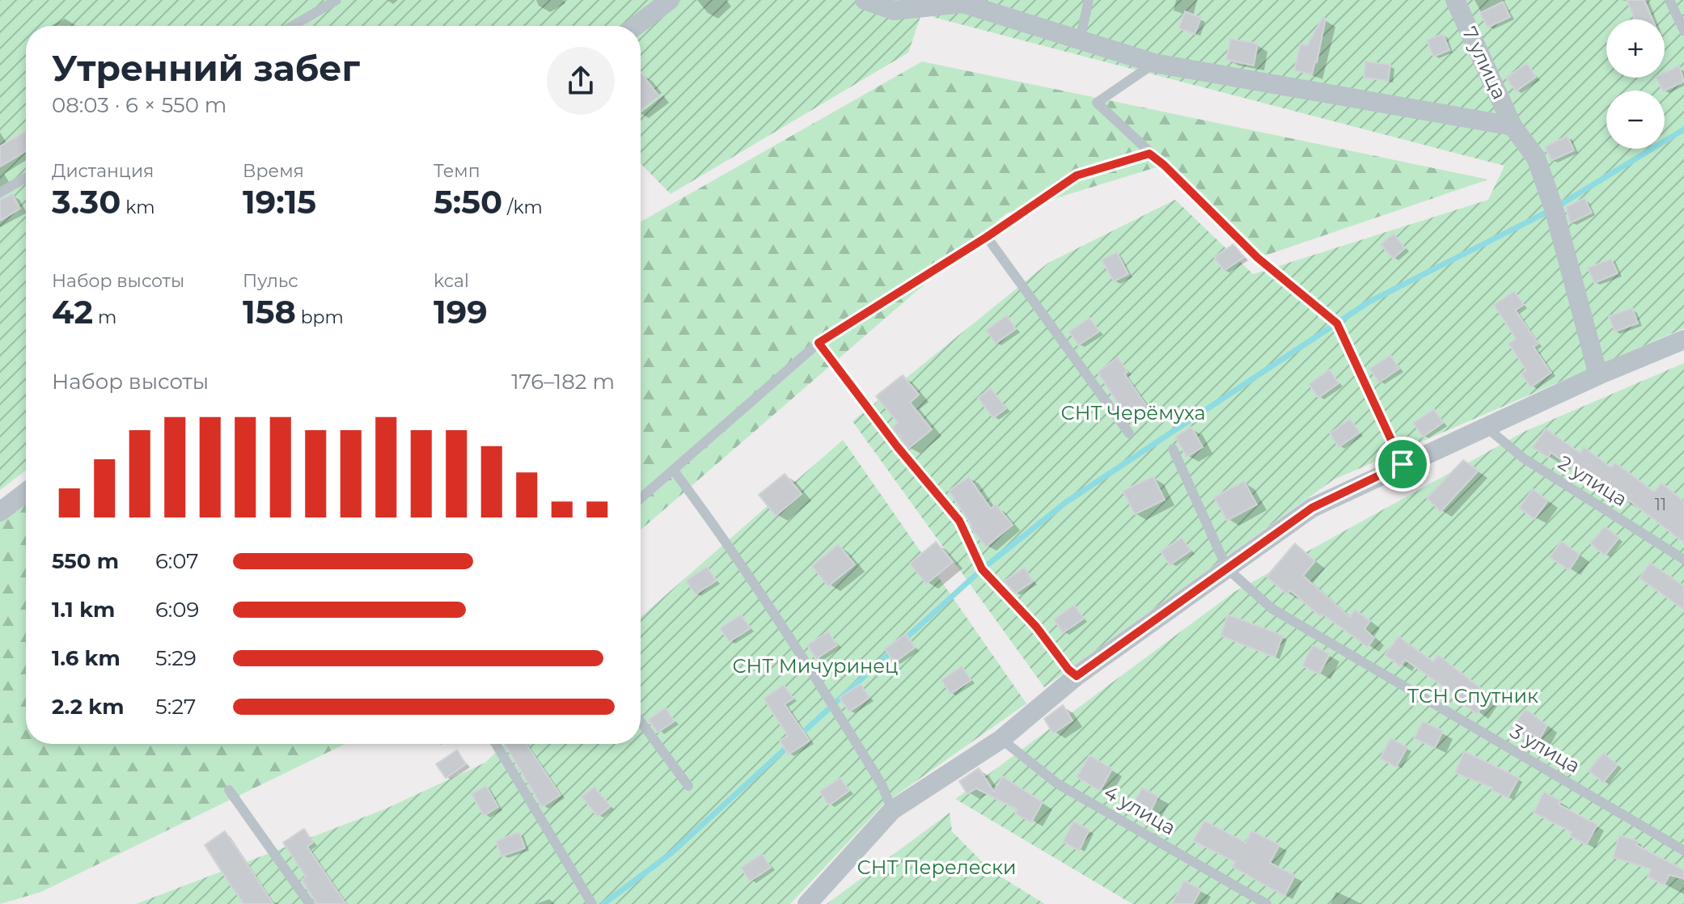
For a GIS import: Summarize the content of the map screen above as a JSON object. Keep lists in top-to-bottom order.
{
  "streets": {
    "street": ["7 улица"],
    "lane": ["2 улица", "3 улица", "4 улица"]
  },
  "parks": [
    "СНТ Черёмуха",
    "СНТ Мичуринец",
    "ТСН Спутник",
    "СНТ Перелески"
  ],
  "house_numbers": ["11"],
  "page": {
    "map_buttons": ["+", "−"],
    "heading": ["Утренний забег", "08:03 · 6 × 550 m"],
    "stats": [
      ["Дистанция", "3.30 km"],
      ["Время", "19:15"],
      ["Темп", "5:50 /km"],
      ["Набор высоты", "42 m"],
      ["Пульс", "158 bpm"],
      ["kcal", "199"]
    ],
    "chart": ["Набор высоты", "176–182 m"],
    "list": [
      {
        "name": "550 m",
        "note": "6:07"
      },
      {
        "name": "1.1 km",
        "note": "6:09"
      },
      {
        "name": "1.6 km",
        "note": "5:29"
      },
      {
        "name": "2.2 km",
        "note": "5:27"
      }
    ]
  }
}
